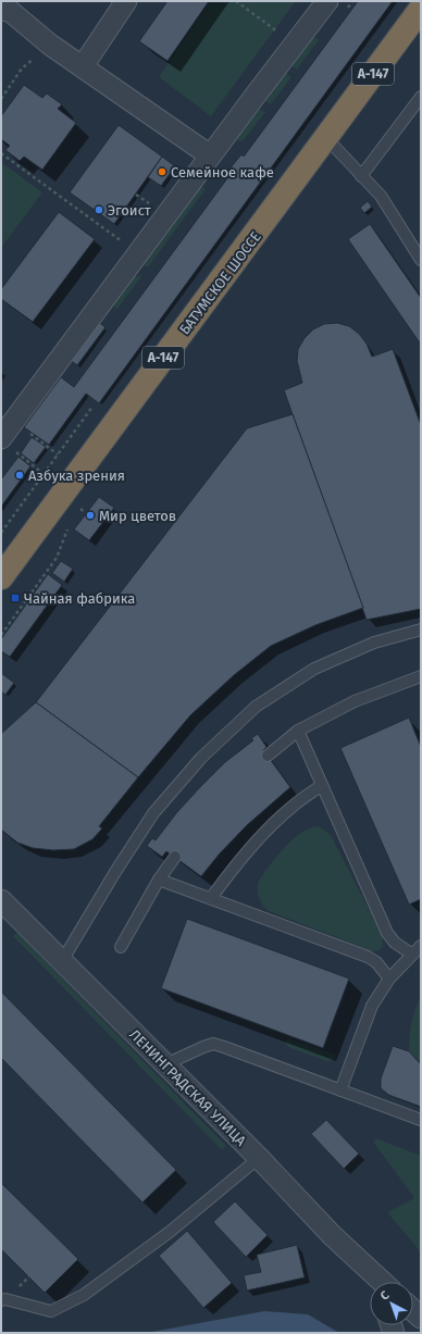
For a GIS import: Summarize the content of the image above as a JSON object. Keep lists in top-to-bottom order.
{
  "streets": {
    "highway": ["А-147", "БАТУМСКОЕ ШОССЕ"],
    "street": ["ЛЕНИНГРАДСКАЯ УЛИЦА"]
  },
  "places": {
    "other": [
      "Семейное кафе",
      "Эгоист",
      "Азбука зрения",
      "Мир цветов"
    ],
    "transit": ["Чайная фабрика"]
  },
  "north": "top left"
}
